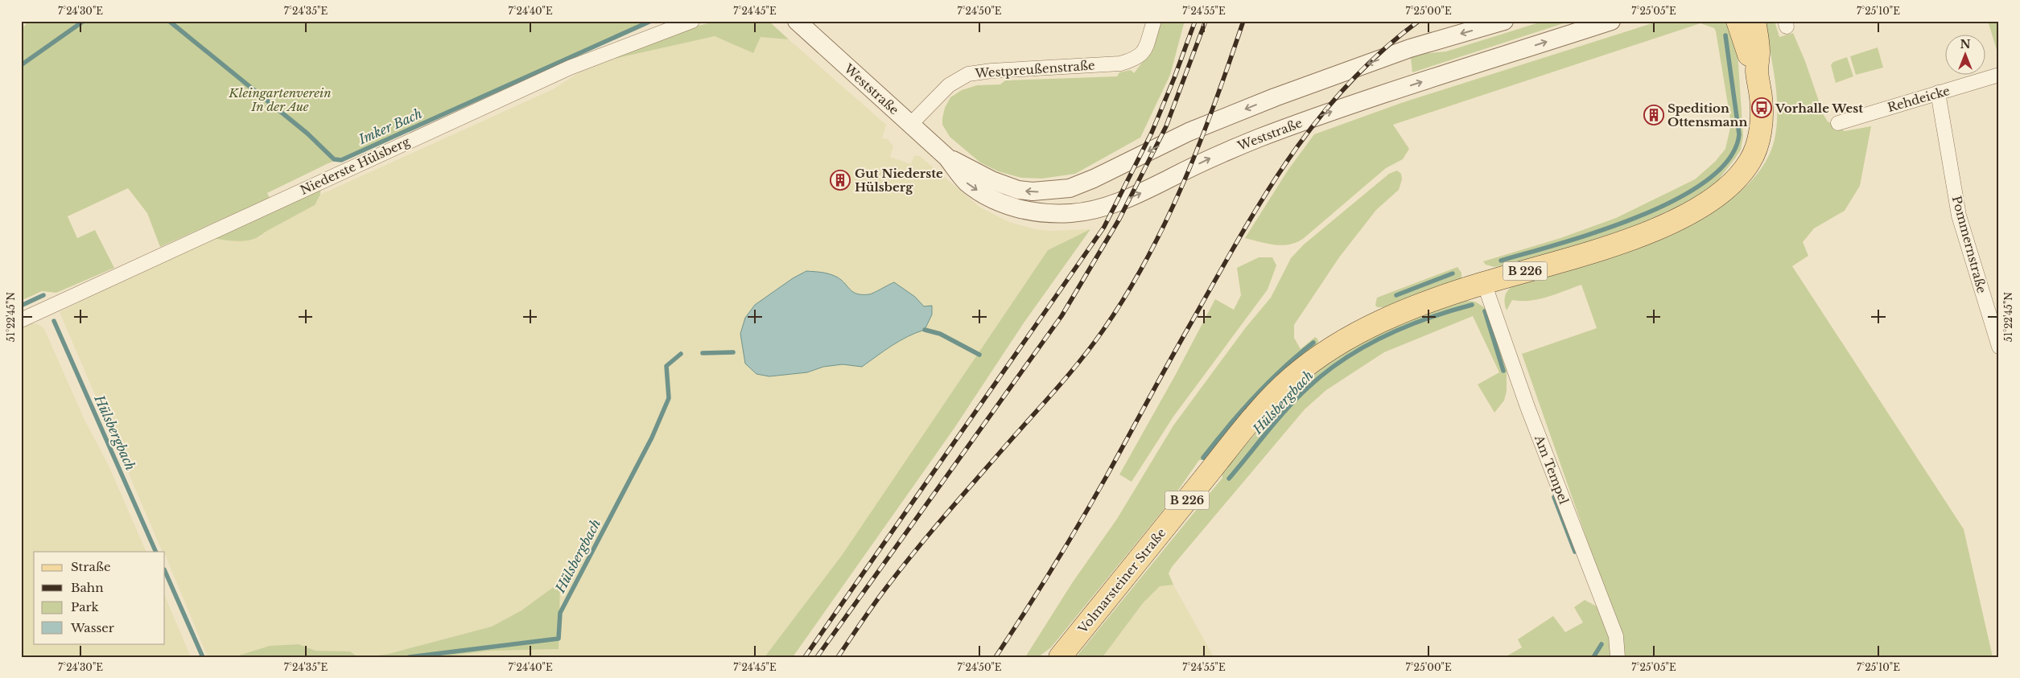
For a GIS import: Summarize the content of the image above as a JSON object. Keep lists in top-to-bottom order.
{
  "streets": {
    "main road": ["B 226", "Volmarsteiner Straße"],
    "street": [
      "Westpreußenstraße",
      "Weststraße",
      "Rehdeicke",
      "Niederste Hülsberg",
      "Pommernstraße",
      "Am Tempel"
    ]
  },
  "crossings": [
    ["Westpreußenstraße", "Weststraße"],
    ["Rehdeicke", "Pommernstraße"],
    ["Am Tempel", "Volmarsteiner Straße"]
  ],
  "water": ["Imker Bach", "Hülsbergbach"],
  "parks": ["Kleingartenverein In der Aue"],
  "places": {
    "bus stop": ["Vorhalle West"],
    "building": ["Spedition Ottensmann", "Gut Niederste Hülsberg"]
  },
  "legend": [
    "Straße",
    "Bahn",
    "Park",
    "Wasser"
  ],
  "north": "top",
  "coordinates": [
    "7°24'30\"E",
    "7°24'35\"E",
    "7°24'40\"E",
    "7°24'45\"E",
    "7°24'50\"E",
    "7°24'55\"E",
    "7°25'00\"E",
    "7°25'05\"E",
    "7°25'10\"E",
    "51°22'45\"N"
  ]
}
